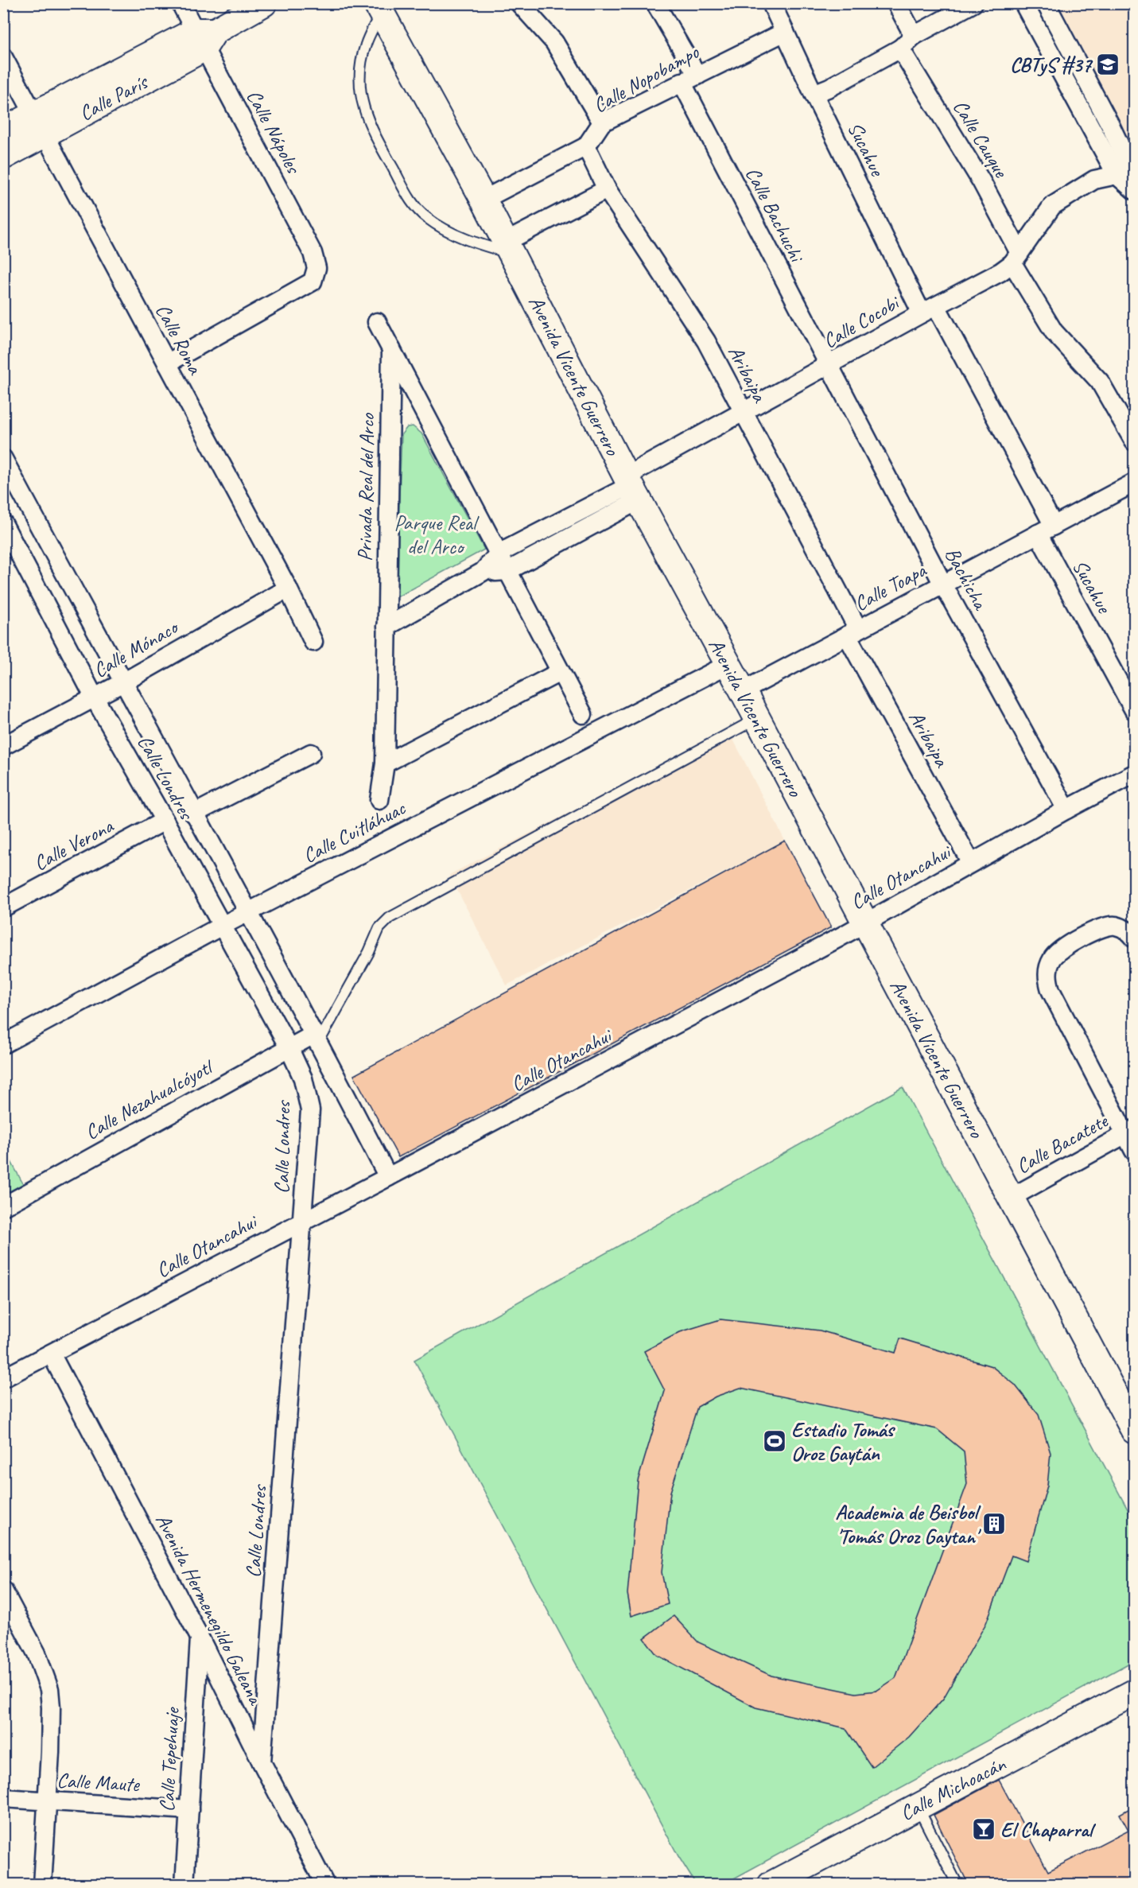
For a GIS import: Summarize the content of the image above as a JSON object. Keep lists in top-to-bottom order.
{
  "streets": {
    "main road": ["Calle París", "Avenida Vicente Guerrero", "Calle Michoacán"],
    "street": [
      "Calle Nopobampo",
      "Calle Nápoles",
      "Calle Cauque",
      "Sucahue",
      "Calle Bachuchi",
      "Calle Cocobi",
      "Calle Roma",
      "Aribaipa",
      "Privada Real del Arco",
      "Bachicha",
      "Calle Toapa",
      "Calle Mónaco",
      "Calle Londres",
      "Calle Cuitláhuac",
      "Calle Verona",
      "Calle Otancahui",
      "Calle Nezahualcóyotl",
      "Calle Bacatete",
      "Avenida Hermenegildo Galeana",
      "Calle Tepehuaje",
      "Calle Maute"
    ]
  },
  "crossings": [
    ["Calle Nopobampo", "Sucahue"],
    ["Calle Nopobampo", "Calle Bachuchi"],
    ["Calle Nopobampo", "Aribaipa"],
    ["Calle Nopobampo", "Avenida Vicente Guerrero"],
    ["Calle París", "Calle Nápoles"],
    ["Calle París", "Calle Roma"],
    ["Calle Nápoles", "Calle Roma"],
    ["Calle Cauque", "Calle Cocobi"],
    ["Sucahue", "Calle Cocobi"],
    ["Sucahue", "Calle Toapa"],
    ["Calle Bachuchi", "Calle Cocobi"],
    ["Calle Bachuchi", "Bachicha"],
    ["Calle Cocobi", "Aribaipa"],
    ["Calle Cocobi", "Avenida Vicente Guerrero"],
    ["Calle Cocobi", "Bachicha"],
    ["Calle Roma", "Calle Mónaco"],
    ["Aribaipa", "Calle Toapa"],
    ["Aribaipa", "Calle Otancahui"],
    ["Avenida Vicente Guerrero", "Calle Toapa"],
    ["Avenida Vicente Guerrero", "Calle Cuitláhuac"],
    ["Avenida Vicente Guerrero", "Calle Otancahui"],
    ["Avenida Vicente Guerrero", "Calle Bacatete"],
    ["Bachicha", "Calle Toapa"],
    ["Bachicha", "Calle Otancahui"],
    ["Calle Mónaco", "Calle Londres"],
    ["Calle Londres", "Calle Cuitláhuac"],
    ["Calle Londres", "Calle Verona"],
    ["Calle Londres", "Calle Otancahui"],
    ["Calle Londres", "Calle Nezahualcóyotl"],
    ["Calle Londres", "Avenida Hermenegildo Galeana"],
    ["Calle Otancahui", "Avenida Hermenegildo Galeana"],
    ["Avenida Hermenegildo Galeana", "Calle Tepehuaje"],
    ["Calle Tepehuaje", "Calle Maute"]
  ],
  "parks": ["Parque Real del Arco"],
  "places": {
    "school or university": ["CBTyS #37"],
    "sports": ["Estadio Tomás Oroz Gaytán"],
    "building": ["Academia de Beisbol 'Tomás Oroz Gaytan'"],
    "bar": ["El Chaparral"]
  }
}
